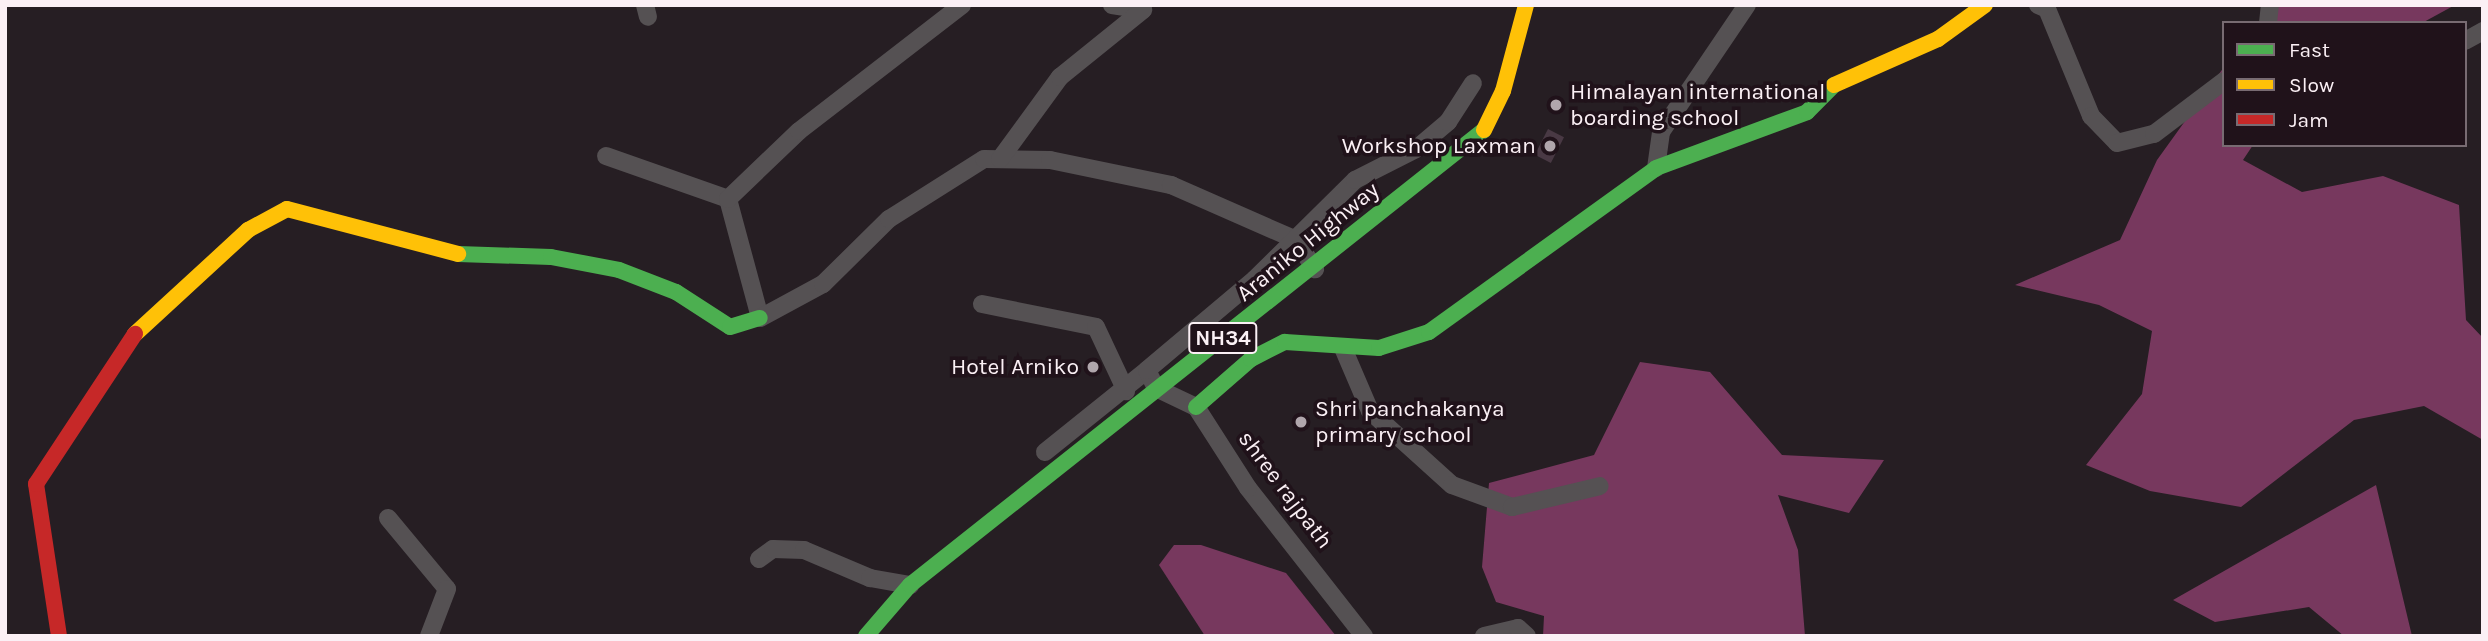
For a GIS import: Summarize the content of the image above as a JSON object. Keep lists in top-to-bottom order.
{
  "streets": {
    "main road": ["Araniko Highway", "NH34"],
    "street": ["shree rajpath"]
  },
  "places": [
    "Himalayan international boarding school",
    "Workshop Laxman",
    "Hotel Arniko",
    "Shri panchakanya primary school"
  ],
  "legend": ["Fast", "Slow", "Jam"]
}
